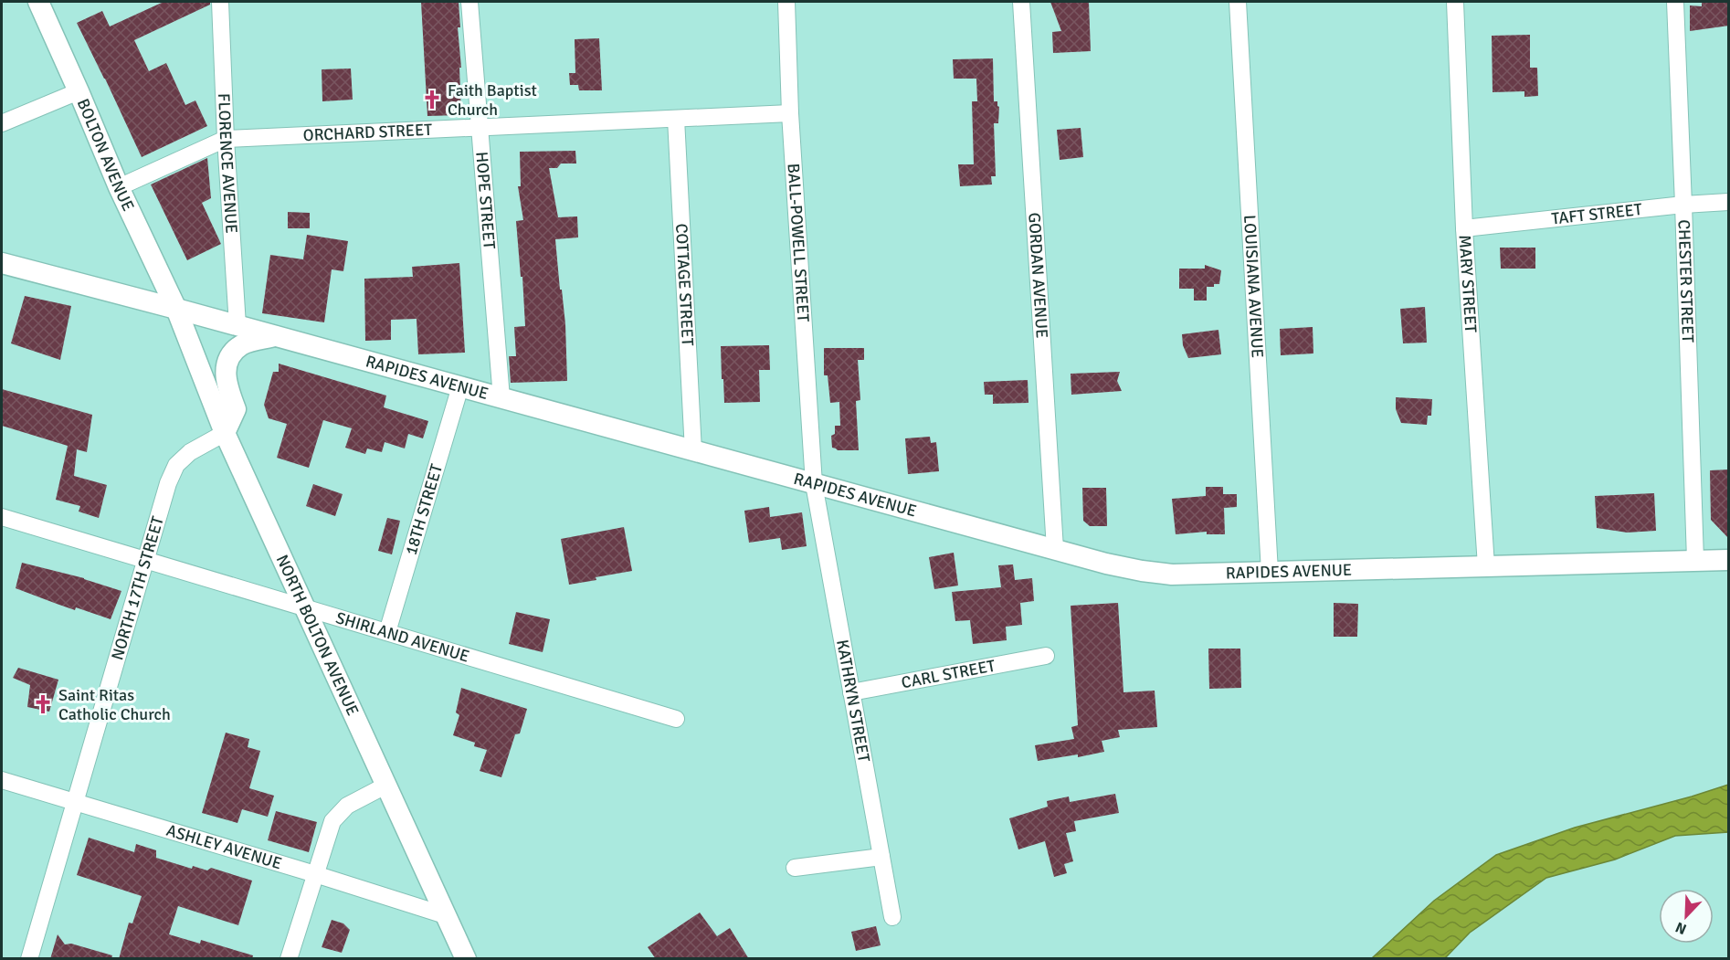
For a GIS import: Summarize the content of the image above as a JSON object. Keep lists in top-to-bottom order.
{
  "streets": {
    "main road": ["BOLTON AVENUE", "RAPIDES AVENUE", "NORTH BOLTON AVENUE"],
    "street": [
      "ORCHARD STREET",
      "FLORENCE AVENUE",
      "HOPE STREET",
      "TAFT STREET",
      "BALL-POWELL STREET",
      "GORDAN AVENUE",
      "CHESTER STREET",
      "MARY STREET",
      "COTTAGE STREET",
      "LOUISIANA AVENUE",
      "18TH STREET",
      "NORTH 17TH STREET",
      "SHIRLAND AVENUE",
      "CARL STREET",
      "KATHRYN STREET",
      "ASHLEY AVENUE"
    ]
  },
  "crossings": [
    ["ORCHARD STREET", "BOLTON AVENUE"],
    ["ORCHARD STREET", "FLORENCE AVENUE"],
    ["ORCHARD STREET", "HOPE STREET"],
    ["ORCHARD STREET", "BALL-POWELL STREET"],
    ["ORCHARD STREET", "COTTAGE STREET"],
    ["BOLTON AVENUE", "RAPIDES AVENUE"],
    ["BOLTON AVENUE", "NORTH BOLTON AVENUE"],
    ["FLORENCE AVENUE", "RAPIDES AVENUE"],
    ["HOPE STREET", "RAPIDES AVENUE"],
    ["TAFT STREET", "CHESTER STREET"],
    ["TAFT STREET", "MARY STREET"],
    ["BALL-POWELL STREET", "RAPIDES AVENUE"],
    ["BALL-POWELL STREET", "KATHRYN STREET"],
    ["GORDAN AVENUE", "RAPIDES AVENUE"],
    ["CHESTER STREET", "RAPIDES AVENUE"],
    ["MARY STREET", "RAPIDES AVENUE"],
    ["COTTAGE STREET", "RAPIDES AVENUE"],
    ["LOUISIANA AVENUE", "RAPIDES AVENUE"],
    ["RAPIDES AVENUE", "18TH STREET"],
    ["RAPIDES AVENUE", "NORTH BOLTON AVENUE"],
    ["RAPIDES AVENUE", "KATHRYN STREET"],
    ["18TH STREET", "SHIRLAND AVENUE"],
    ["NORTH 17TH STREET", "NORTH BOLTON AVENUE"],
    ["NORTH 17TH STREET", "SHIRLAND AVENUE"],
    ["NORTH 17TH STREET", "ASHLEY AVENUE"],
    ["NORTH BOLTON AVENUE", "SHIRLAND AVENUE"],
    ["NORTH BOLTON AVENUE", "ASHLEY AVENUE"],
    ["CARL STREET", "KATHRYN STREET"]
  ],
  "places": {
    "church": ["Faith Baptist Church", "Saint Ritas Catholic Church"]
  },
  "north": "bottom left"
}
